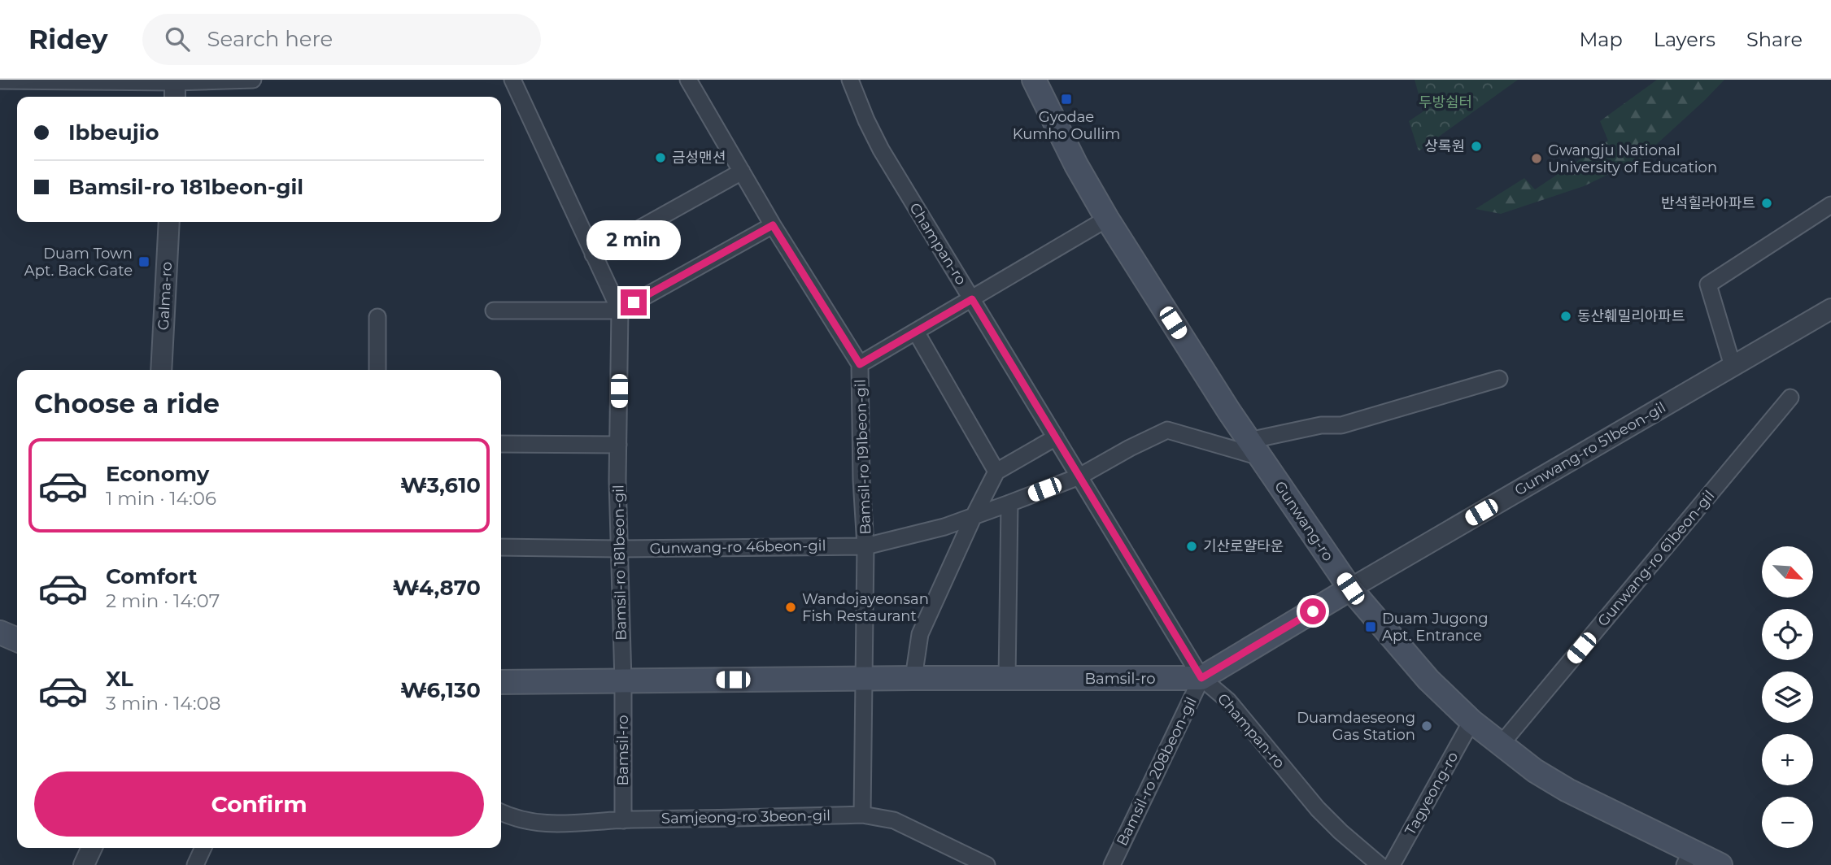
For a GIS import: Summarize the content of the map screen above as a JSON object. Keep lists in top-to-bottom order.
{
  "streets": {
    "main road": ["Gunwang-ro", "Bamsil-ro"],
    "street": [
      "Champan-ro",
      "Galma-ro",
      "Gunwang-ro 51beon-gil",
      "Bamsil-ro 191beon-gil",
      "Gunwang-ro 46beon-gil",
      "Gunwang-ro 61beon-gil",
      "Bamsil-ro 181beon-gil",
      "Bamsil-ro 208beon-gil",
      "Tagyeong-ro",
      "Samjeong-ro 3beon-gil"
    ]
  },
  "crossings": [
    ["Champan-ro", "Gunwang-ro 46beon-gil"],
    ["Champan-ro", "Bamsil-ro"],
    ["Champan-ro", "Bamsil-ro 208beon-gil"],
    ["Gunwang-ro 51beon-gil", "Gunwang-ro"],
    ["Bamsil-ro 191beon-gil", "Gunwang-ro 46beon-gil"],
    ["Bamsil-ro 191beon-gil", "Bamsil-ro"],
    ["Gunwang-ro", "Gunwang-ro 46beon-gil"],
    ["Gunwang-ro", "Gunwang-ro 61beon-gil"],
    ["Gunwang-ro", "Tagyeong-ro"],
    ["Gunwang-ro 46beon-gil", "Bamsil-ro 181beon-gil"],
    ["Bamsil-ro 181beon-gil", "Bamsil-ro"],
    ["Bamsil-ro", "Bamsil-ro 208beon-gil"],
    ["Bamsil-ro", "Samjeong-ro 3beon-gil"]
  ],
  "parks": ["두방쉼터"],
  "places": {
    "transit": ["Gyodae Kumho Oullim", "Duam Town Apt. Back Gate", "Duam Jugong Apt. Entrance"],
    "other": [
      "상록원",
      "금성맨션",
      "Gwangju National University of Education",
      "반석힐라아파트",
      "동산훼밀리아파트",
      "기산로얄타운",
      "Wandojayeonsan Fish Restaurant",
      "Duamdaeseong Gas Station"
    ]
  },
  "north": "bottom right",
  "page": {
    "header": "Ridey",
    "search": "Search here",
    "nav": ["Map", "Layers", "Share"],
    "banner": ["Ibbeujio", "Bamsil-ro 181beon-gil"],
    "bubble": "2 min",
    "heading": "Choose a ride",
    "list": [
      {
        "name": "Economy",
        "note": "1 min · 14:06",
        "value": "₩3,610"
      },
      {
        "name": "Comfort",
        "note": "2 min · 14:07",
        "value": "₩4,870"
      },
      {
        "name": "XL",
        "note": "3 min · 14:08",
        "value": "₩6,130"
      }
    ],
    "map_buttons": ["+", "−"],
    "buttons": "Confirm"
  }
}
